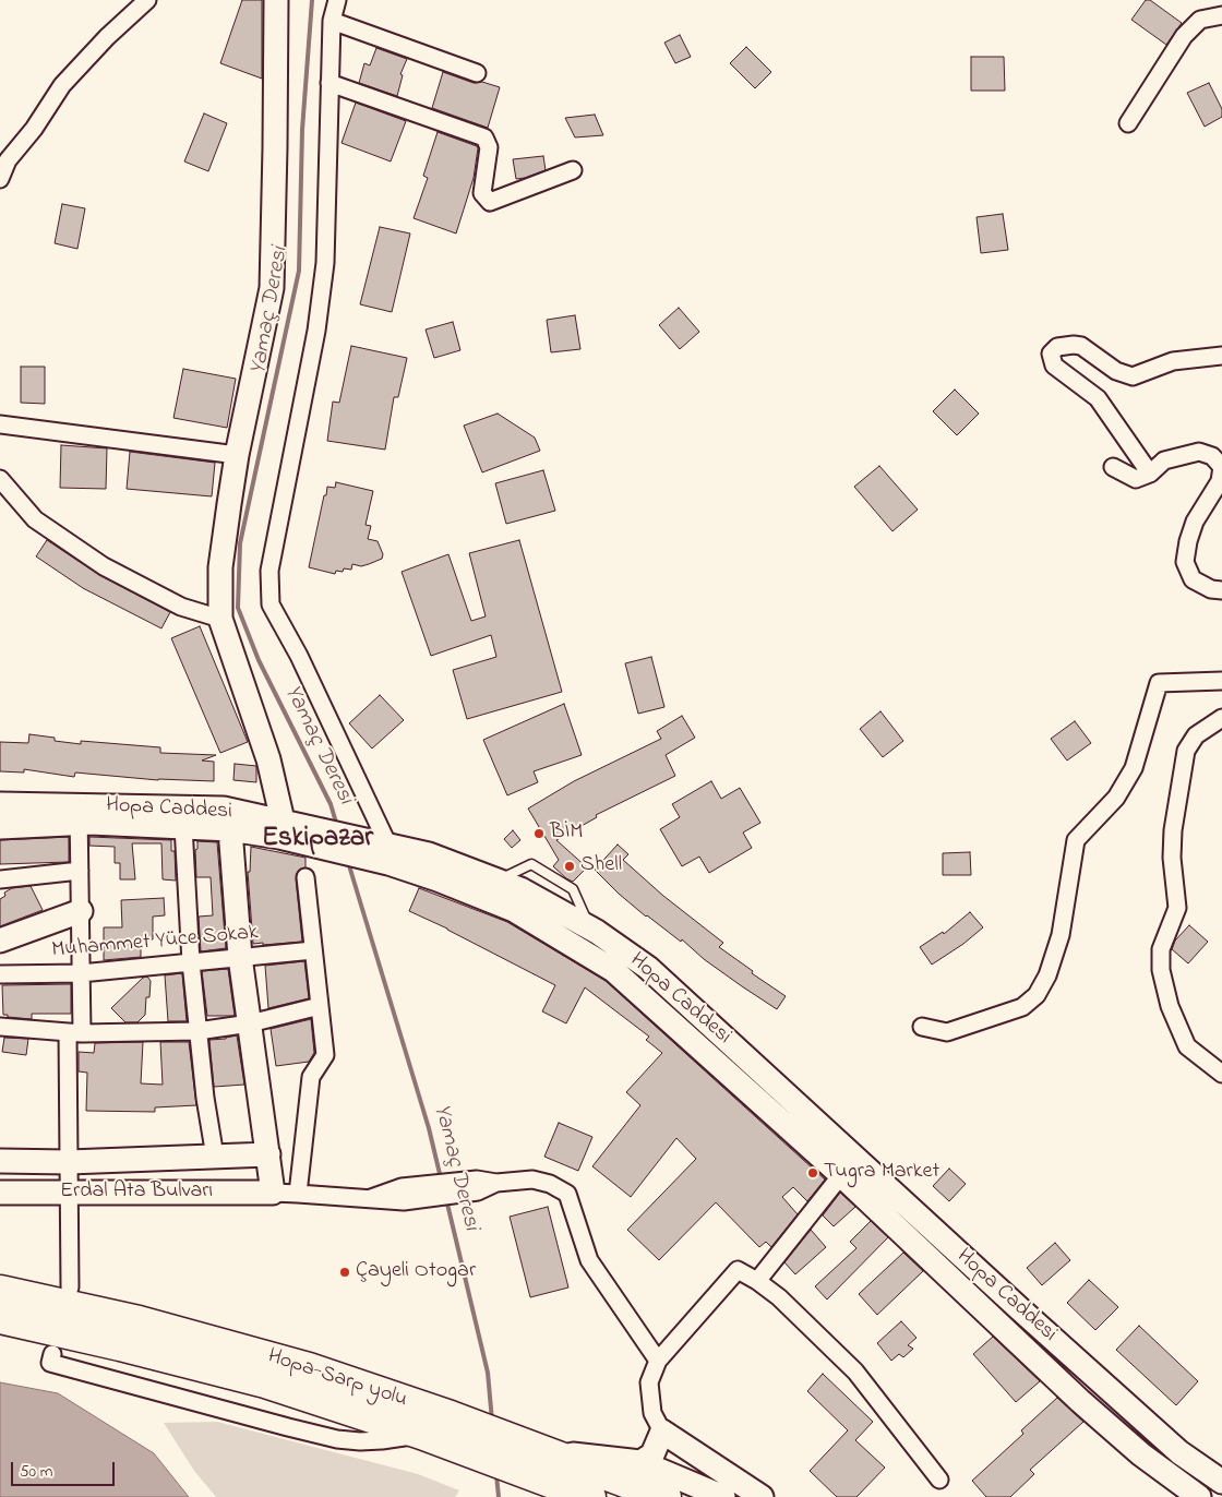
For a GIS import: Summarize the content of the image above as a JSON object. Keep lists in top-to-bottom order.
{
  "streets": {
    "highway": ["Hopa-Sarp yolu"],
    "main road": ["Hopa Caddesi", "Erdal Ata Bulvarı"],
    "street": ["Muhammet Yüce Sokak"]
  },
  "districts": ["Eskipazar"],
  "water": ["Yamaç Deresi"],
  "places": [
    "BİM",
    "Shell",
    "Tugra Market",
    "Çayeli Otogar"
  ],
  "scale_bar": "50 m"
}
